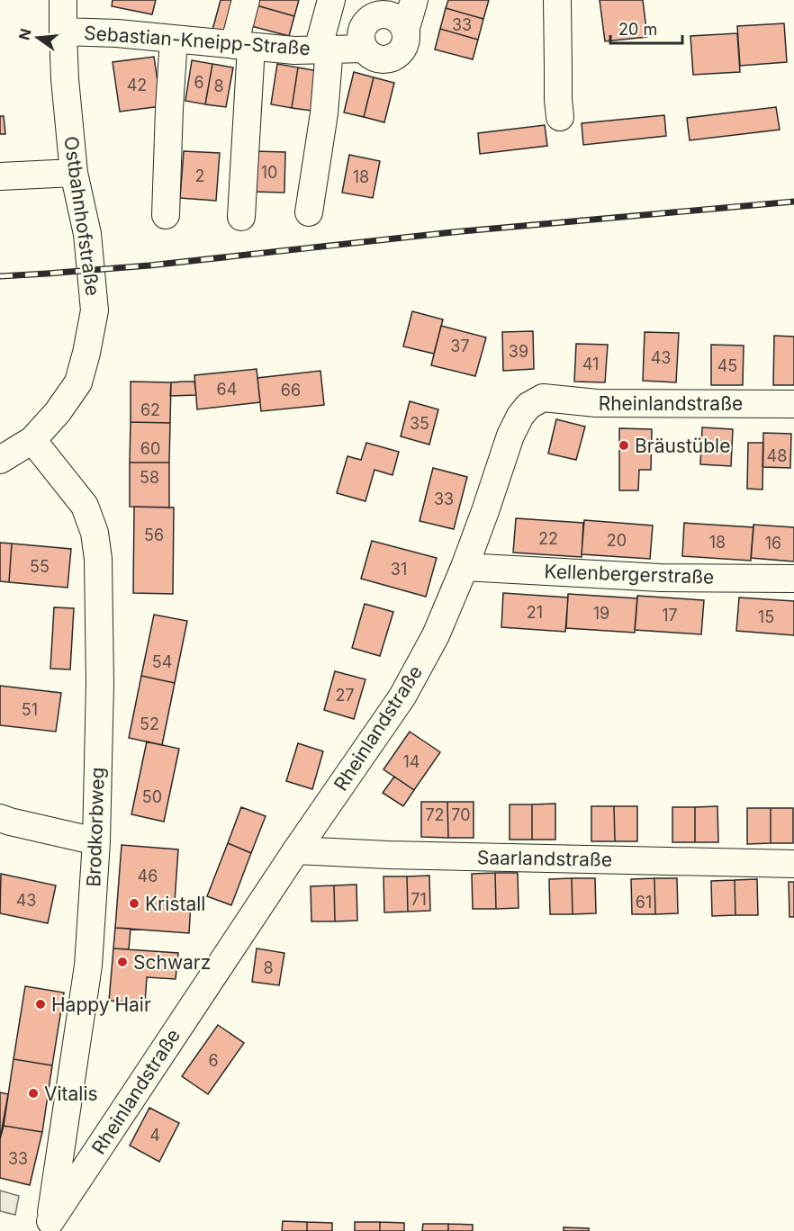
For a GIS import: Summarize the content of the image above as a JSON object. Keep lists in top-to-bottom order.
{
  "streets": {
    "street": [
      "Sebastian-Kneipp-Straße",
      "Ostbahnhofstraße",
      "Rheinlandstraße",
      "Kellenbergerstraße",
      "Brodkorbweg",
      "Saarlandstraße"
    ]
  },
  "crossings": [
    ["Sebastian-Kneipp-Straße", "Ostbahnhofstraße"],
    ["Ostbahnhofstraße", "Brodkorbweg"],
    ["Rheinlandstraße", "Kellenbergerstraße"],
    ["Rheinlandstraße", "Brodkorbweg"],
    ["Rheinlandstraße", "Saarlandstraße"]
  ],
  "places": [
    "Bräustüble",
    "Kristall",
    "Schwarz",
    "Happy Hair",
    "Vitalis"
  ],
  "house_numbers": [
    "33",
    "6",
    "42",
    "8",
    "10",
    "2",
    "18",
    "37",
    "39",
    "43",
    "41",
    "45",
    "64",
    "66",
    "62",
    "35",
    "60",
    "48",
    "58",
    "33",
    "56",
    "22",
    "20",
    "18",
    "16",
    "55",
    "31",
    "21",
    "19",
    "17",
    "15",
    "54",
    "27",
    "51",
    "52",
    "14",
    "50",
    "72",
    "70",
    "46",
    "71",
    "43",
    "61",
    "8",
    "6",
    "4",
    "33"
  ],
  "scale_bar": "20 m",
  "north": "left"
}
